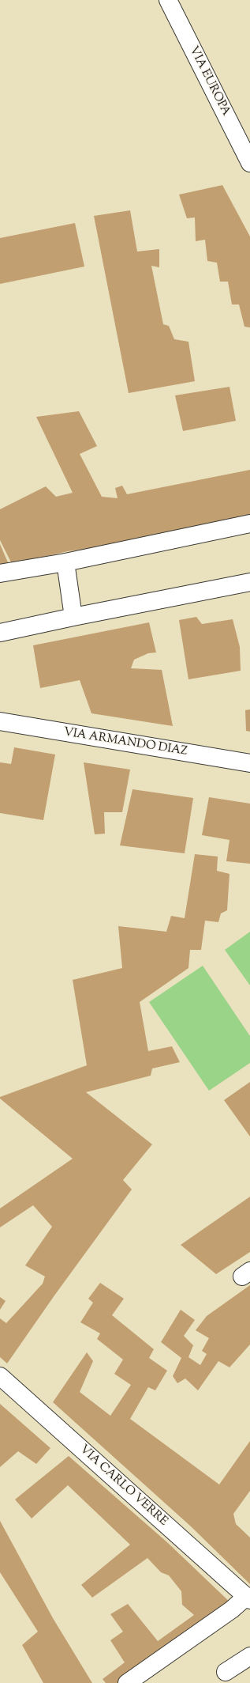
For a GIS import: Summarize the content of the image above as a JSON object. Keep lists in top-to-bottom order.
{
  "streets": {
    "street": ["VIA EUROPA", "VIA ARMANDO DIAZ", "VIA CARLO VERRE"]
  }
}
